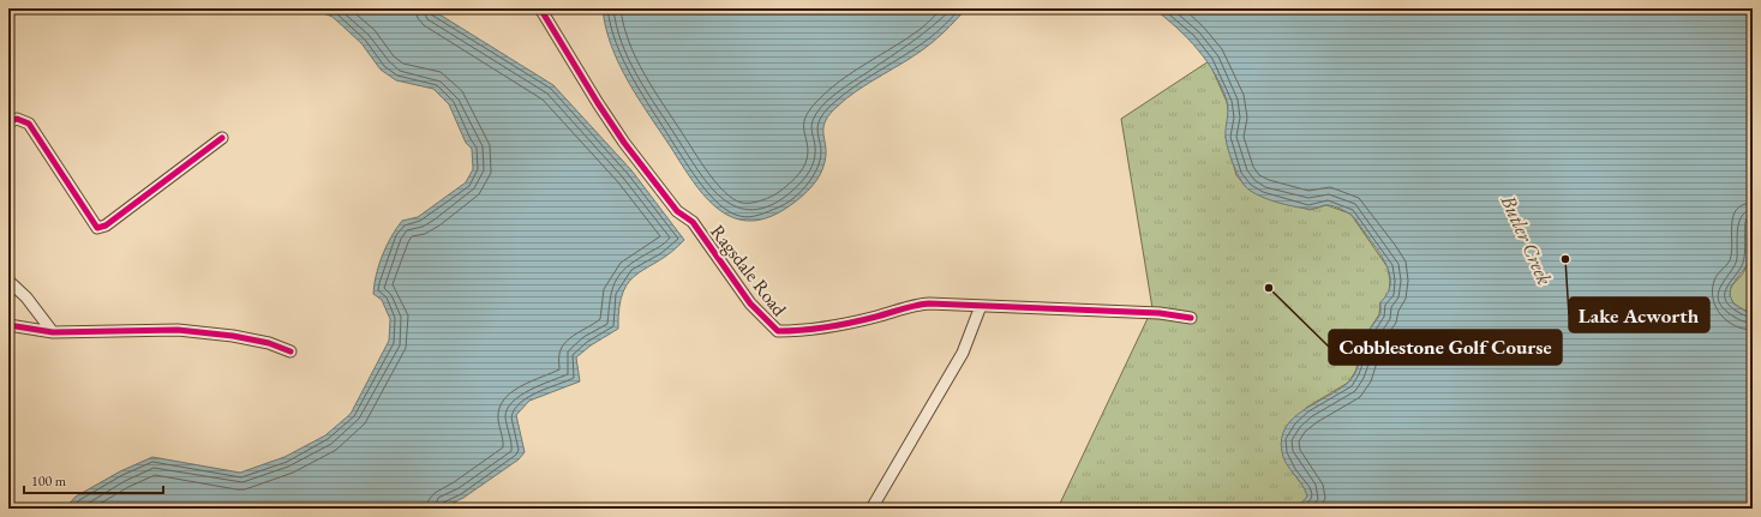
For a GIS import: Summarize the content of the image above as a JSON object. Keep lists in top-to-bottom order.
{
  "streets": {
    "street": ["Ragsdale Road"]
  },
  "water": ["Butler Creek"],
  "places": ["Lake Acworth", "Cobblestone Golf Course"],
  "scale_bar": "100 m"
}
